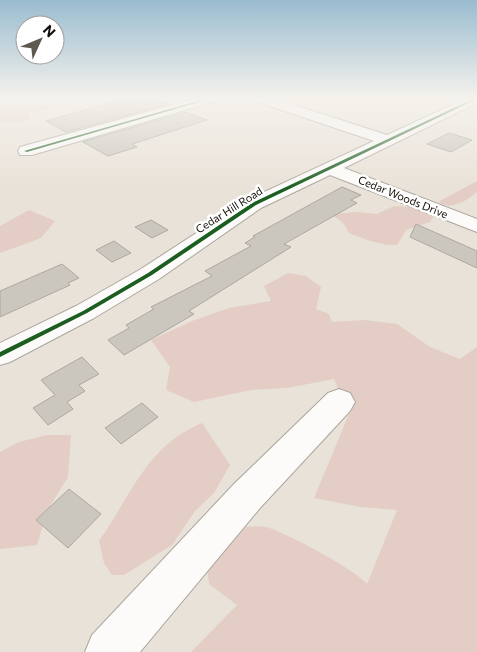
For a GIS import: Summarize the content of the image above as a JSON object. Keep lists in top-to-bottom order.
{
  "streets": {
    "street": ["Cedar Woods Drive", "Cedar Hill Road"]
  },
  "crossings": [
    ["Cedar Woods Drive", "Cedar Hill Road"]
  ],
  "north": "top right"
}
